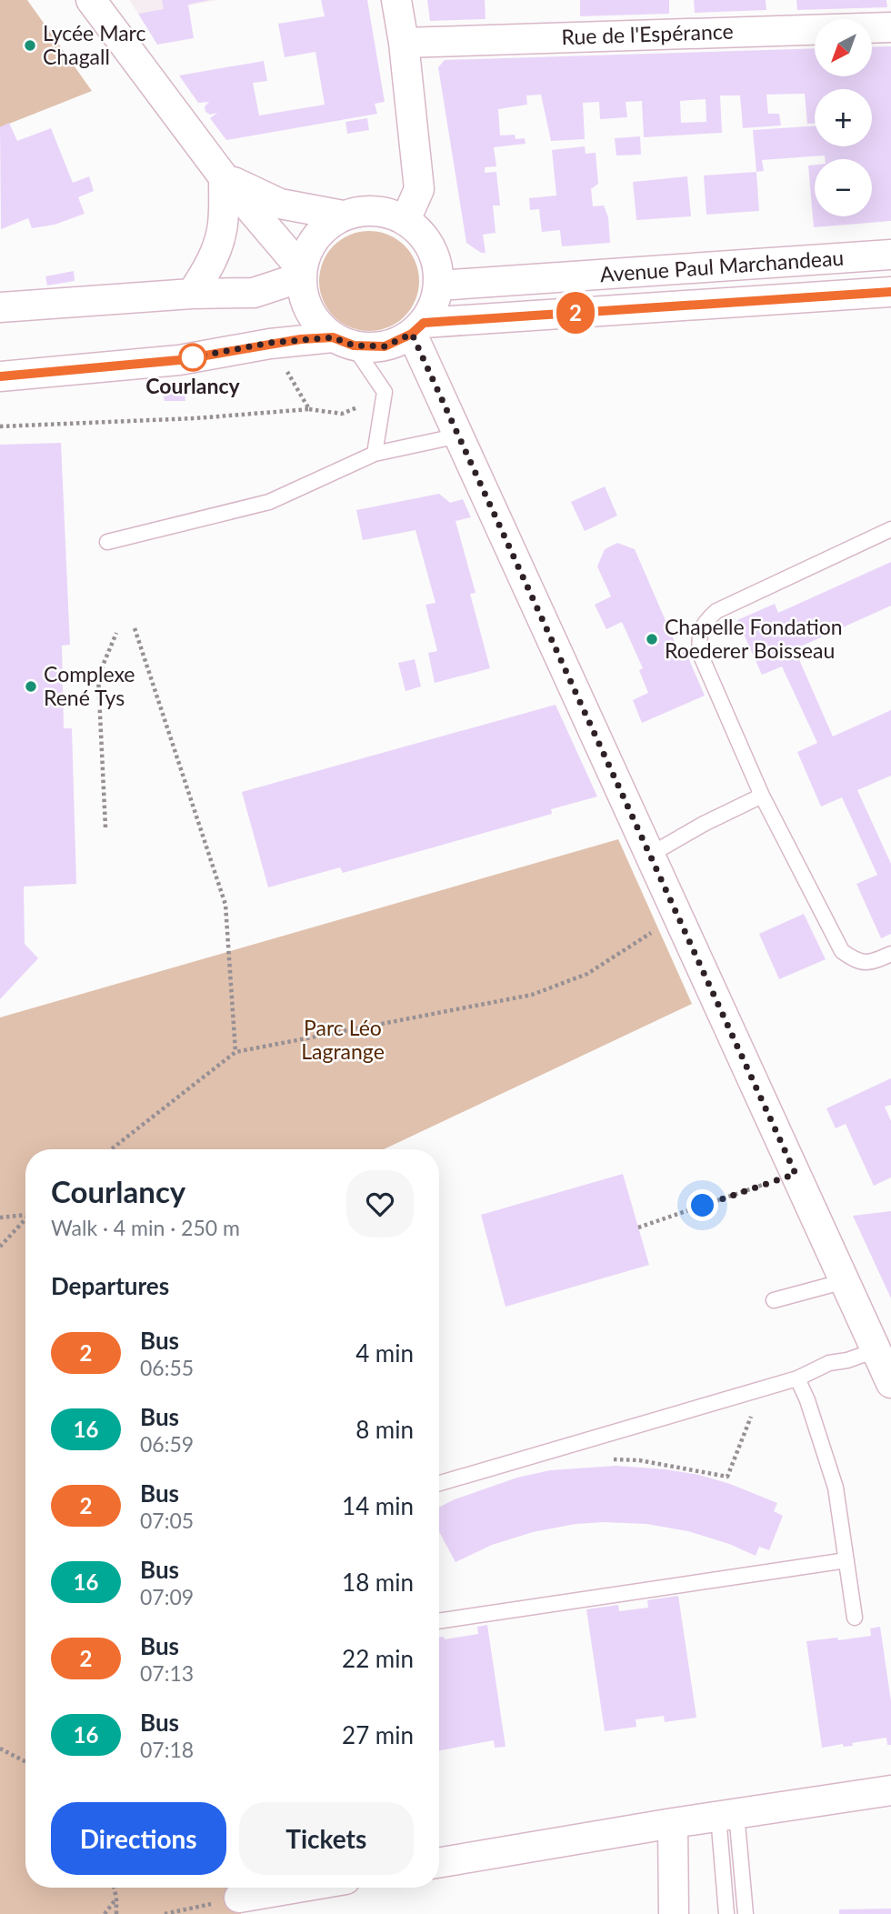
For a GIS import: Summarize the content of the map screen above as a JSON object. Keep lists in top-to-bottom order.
{
  "streets": {
    "street": ["Rue de l'Espérance", "Avenue Paul Marchandeau"]
  },
  "parks": ["Parc Léo Lagrange"],
  "places": [
    "Lycée Marc Chagall",
    "Courlancy",
    "Chapelle Fondation Roederer Boisseau",
    "Complexe René Tys"
  ],
  "lines": ["bus line 2"],
  "north": "bottom left",
  "page": {
    "on_map": "2",
    "map_buttons": ["+", "−"],
    "heading": [
      ["Courlancy", "Walk · 4 min · 250 m"],
      "Departures"
    ],
    "list": [
      {
        "mark": "2",
        "name": "Bus",
        "note": "06:55",
        "value": "4 min"
      },
      {
        "mark": "16",
        "name": "Bus",
        "note": "06:59",
        "value": "8 min"
      },
      {
        "mark": "2",
        "name": "Bus",
        "note": "07:05",
        "value": "14 min"
      },
      {
        "mark": "16",
        "name": "Bus",
        "note": "07:09",
        "value": "18 min"
      },
      {
        "mark": "2",
        "name": "Bus",
        "note": "07:13",
        "value": "22 min"
      },
      {
        "mark": "16",
        "name": "Bus",
        "note": "07:18",
        "value": "27 min"
      }
    ],
    "buttons": ["Directions", "Tickets"]
  }
}
